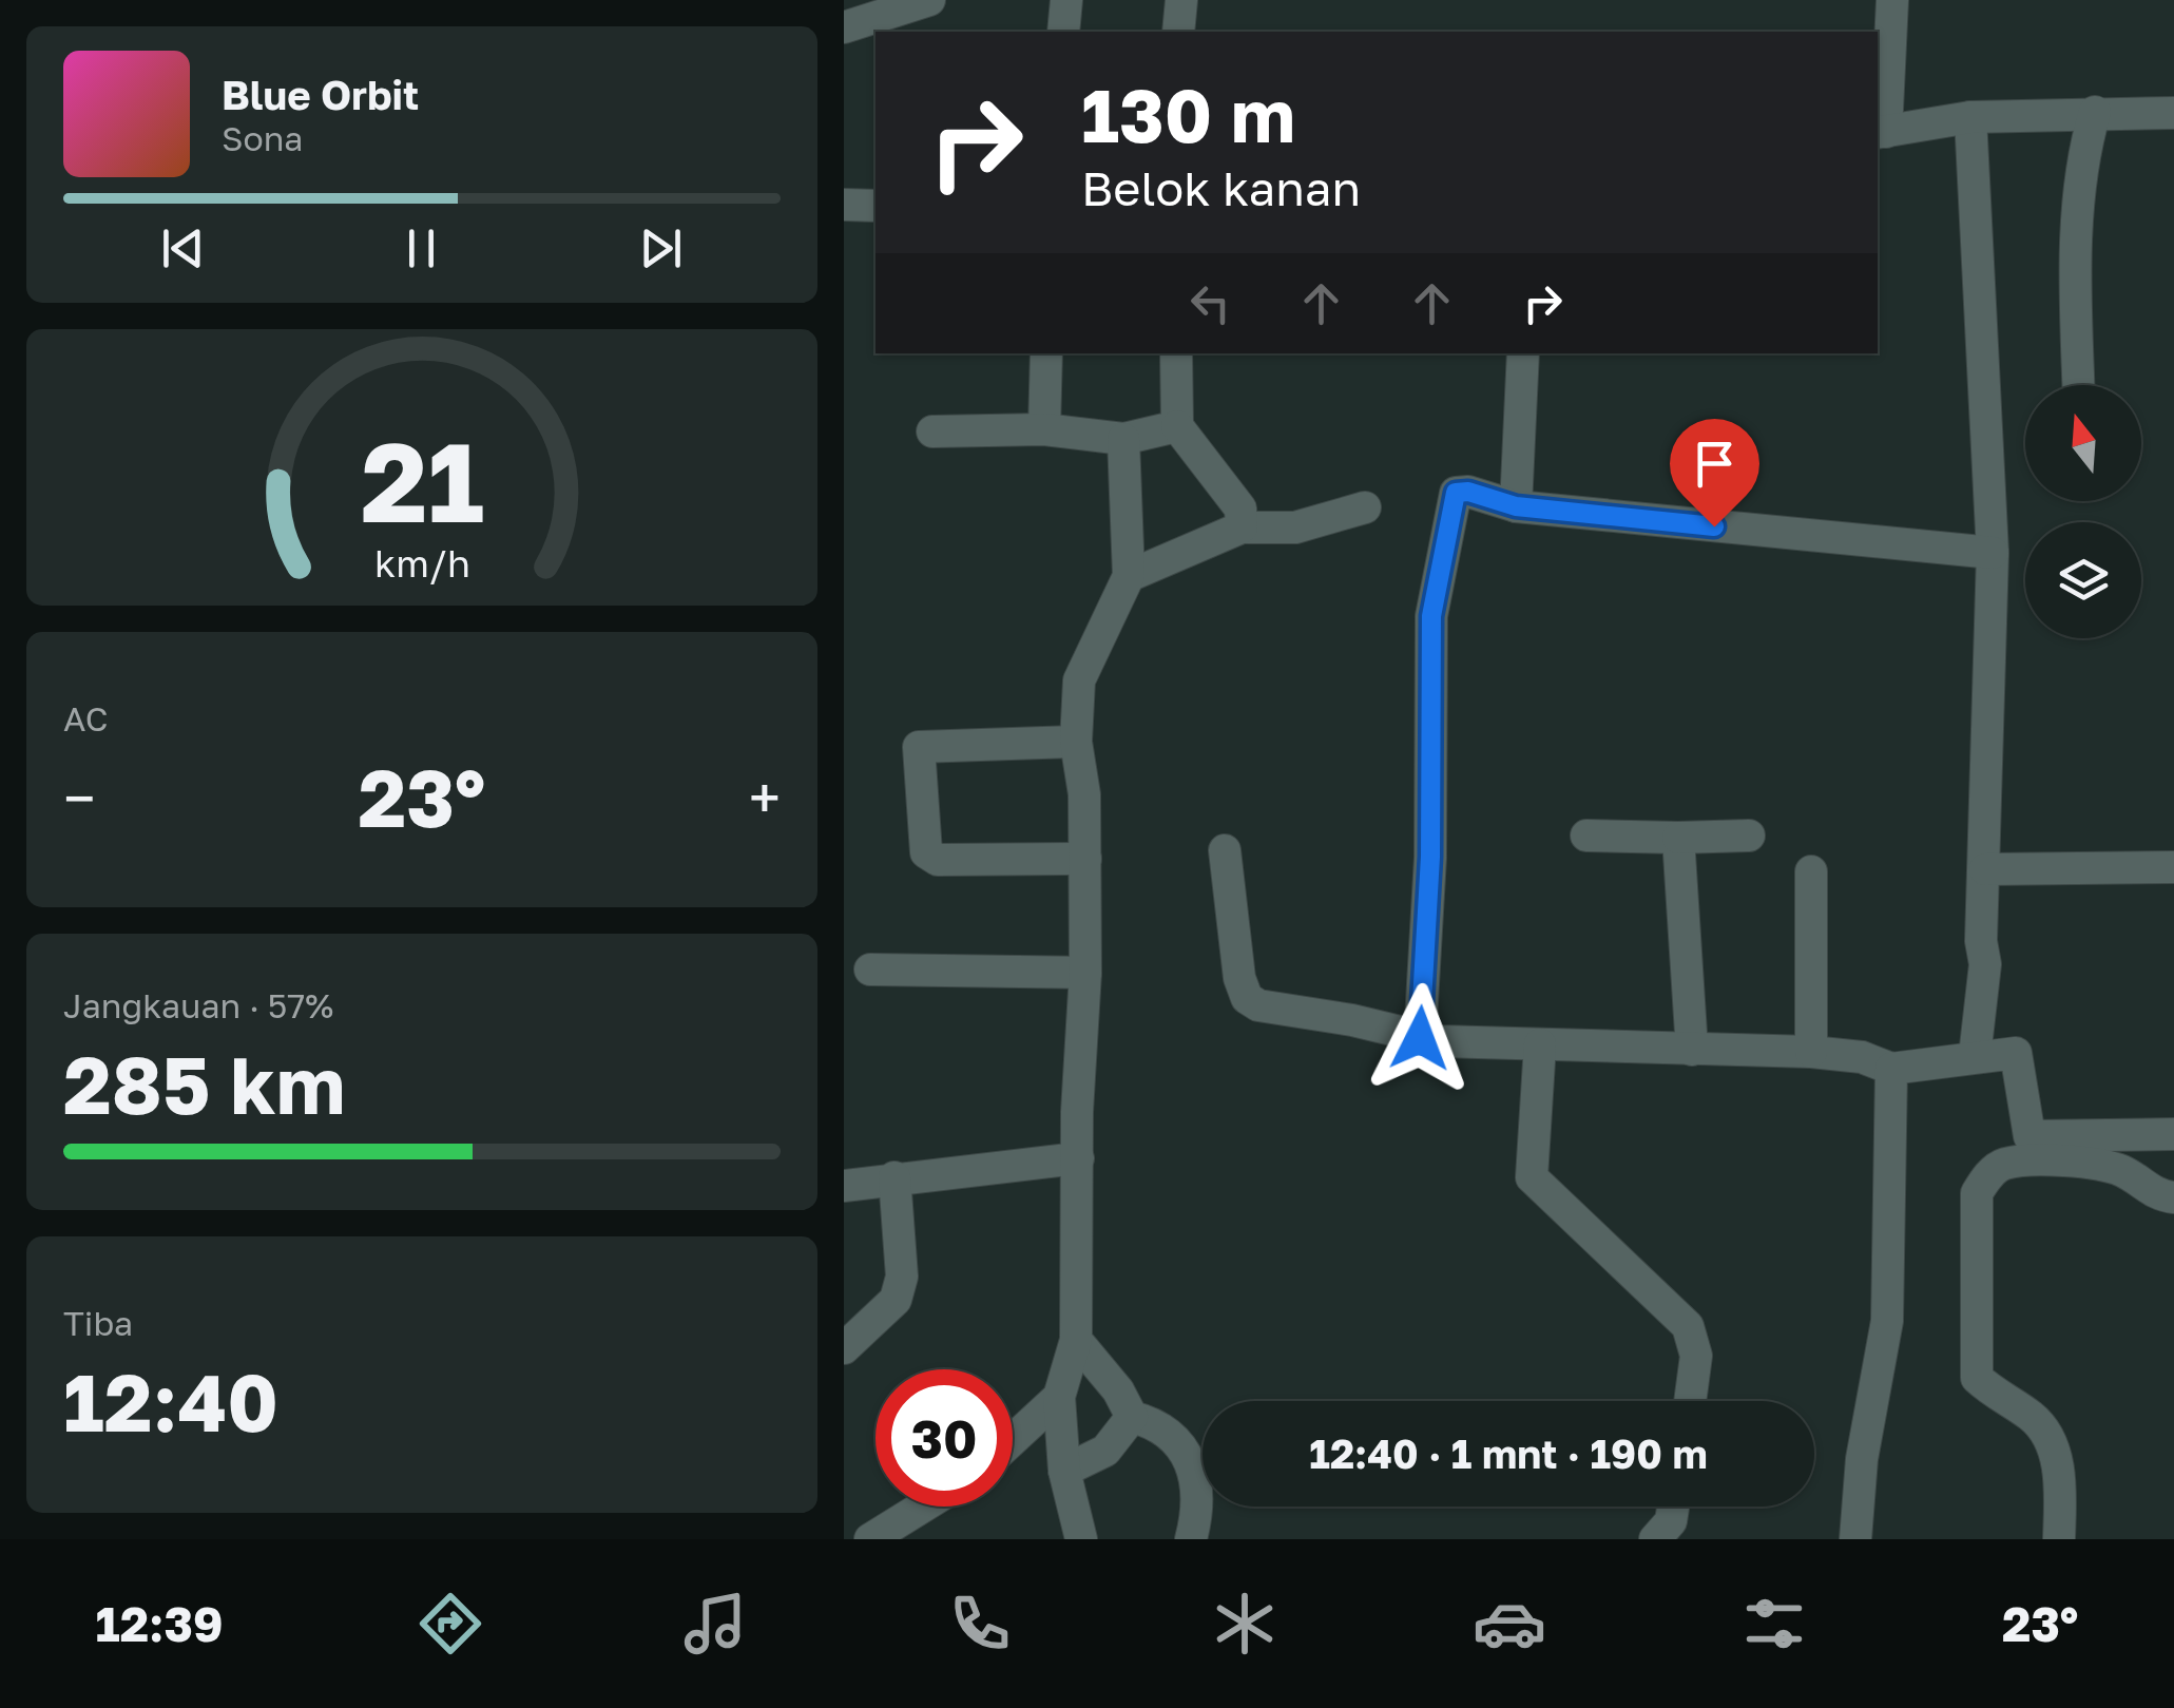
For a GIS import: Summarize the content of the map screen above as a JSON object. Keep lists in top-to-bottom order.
{
  "north": "top",
  "page": {
    "turn": ["130 m", "Belok kanan"],
    "song": ["Blue Orbit", "Sona"],
    "tile": [
      "AC",
      ["Jangkauan · 57%", "285 km"],
      ["Tiba", "12:40"]
    ],
    "heat": ["−", "23°", "+"],
    "limit": "30",
    "trip": "12:40 · 1 mnt · 190 m",
    "tabs": ["12:39", "23°"],
    "gauge": ["21", "km/h"]
  }
}
